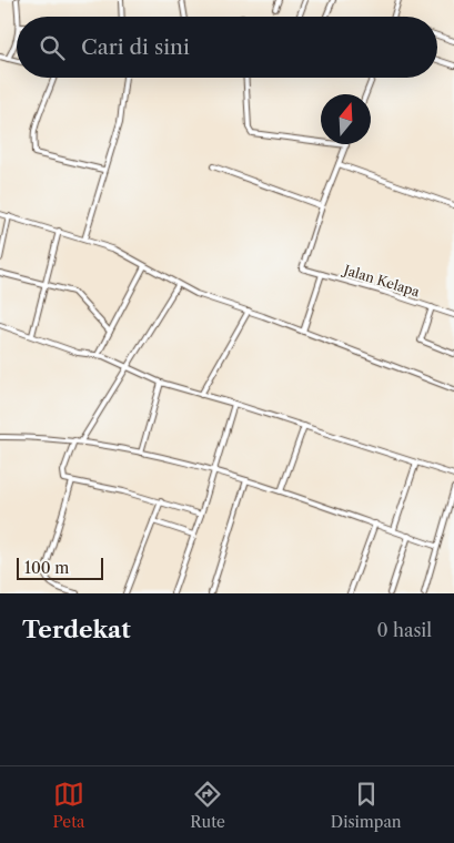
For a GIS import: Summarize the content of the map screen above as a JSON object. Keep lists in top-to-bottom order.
{
  "streets": {
    "street": ["Jalan Kelapa"]
  },
  "scale_bar": "100 m",
  "north": "top",
  "page": {
    "search": "Cari di sini",
    "scale": "100 m",
    "heading": ["Terdekat", "0 hasil"],
    "nav": ["Peta", "Rute", "Disimpan"]
  }
}
